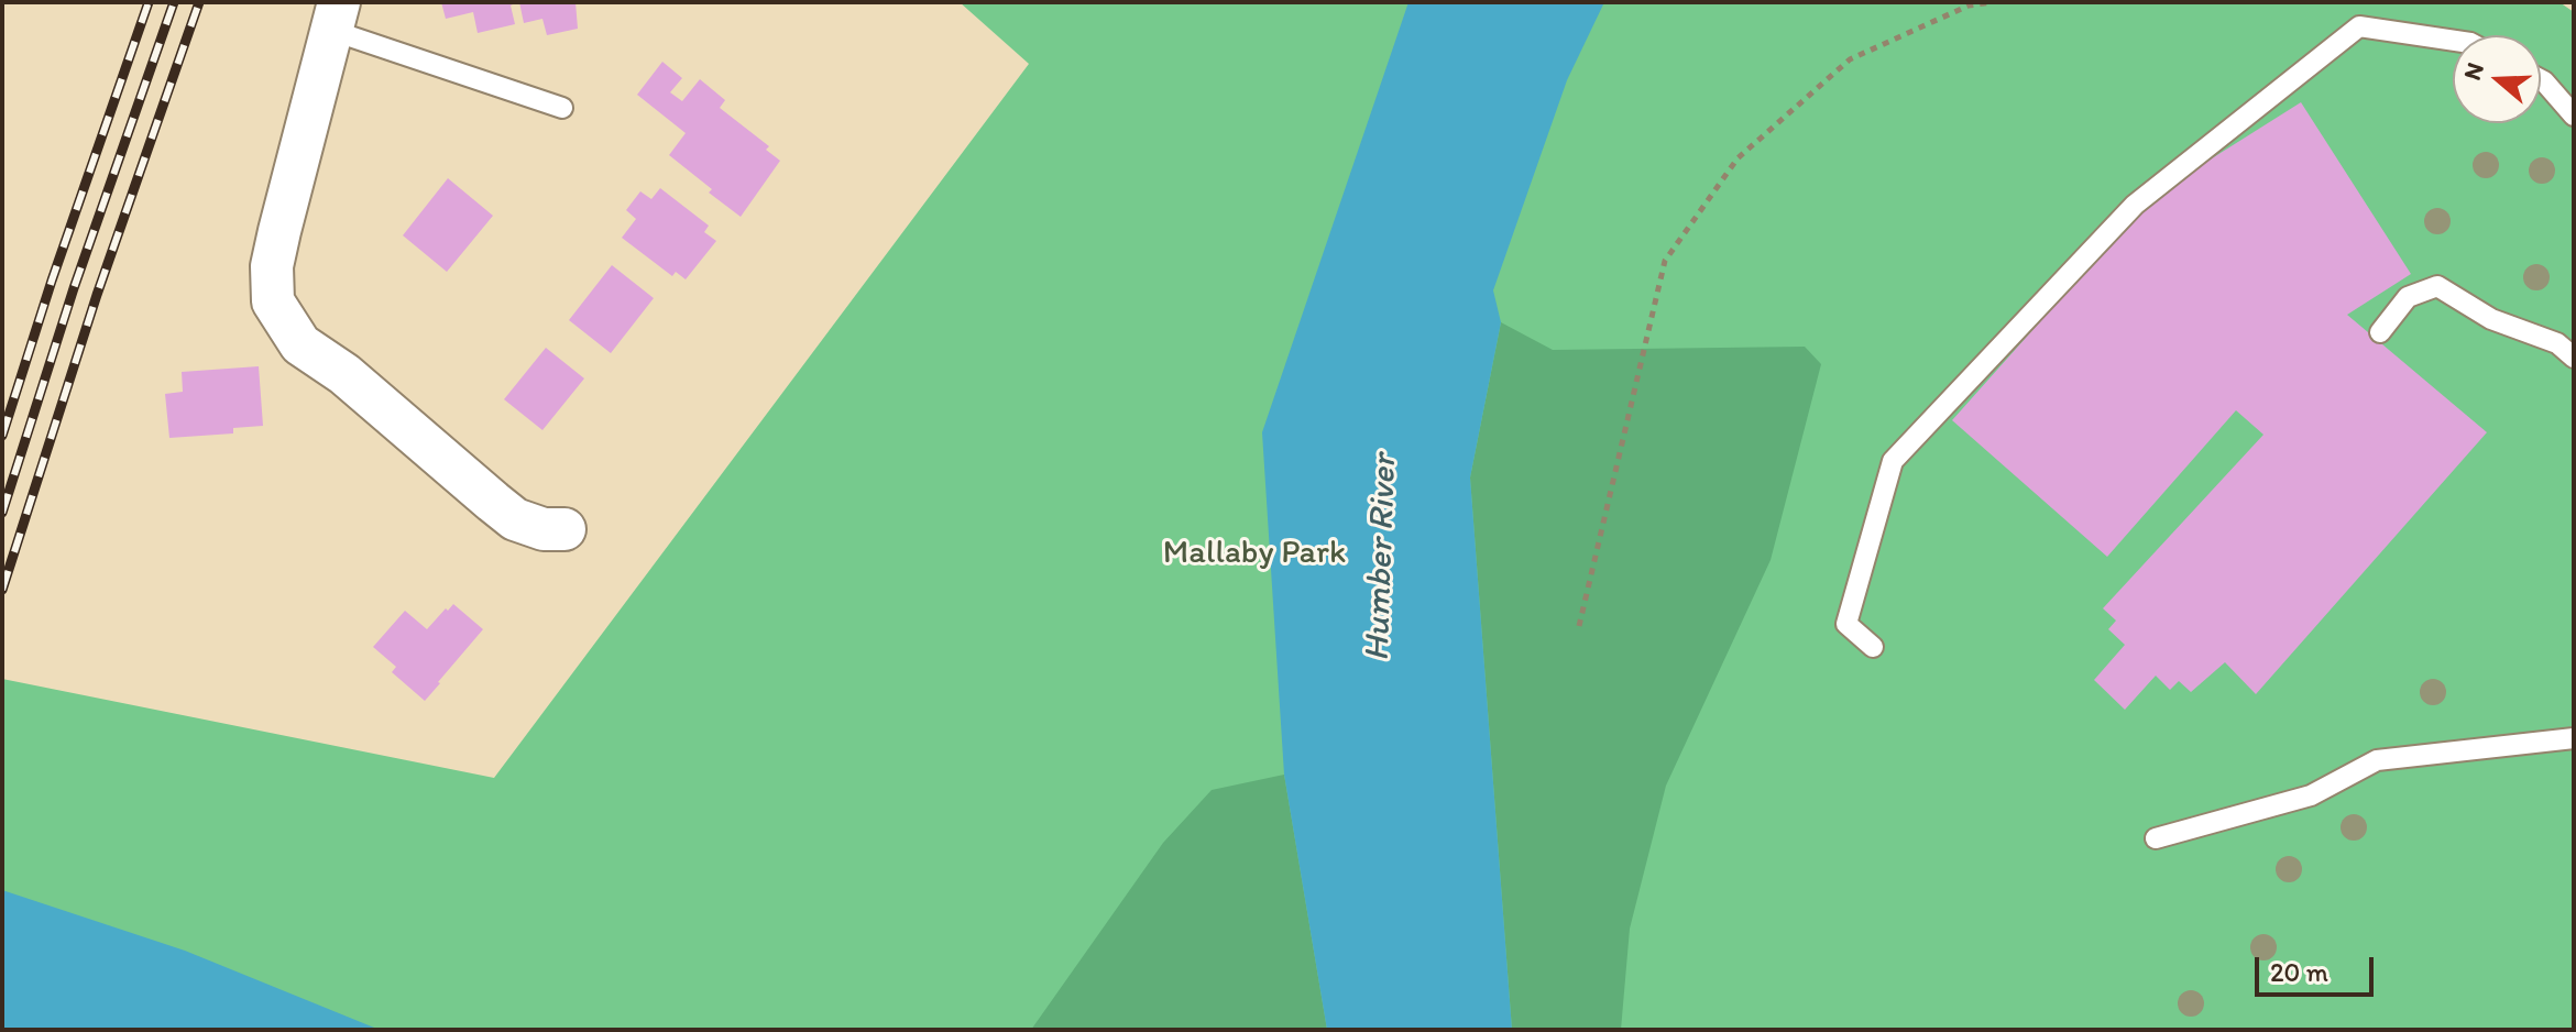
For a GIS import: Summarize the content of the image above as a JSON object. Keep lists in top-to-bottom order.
{
  "water": ["Humber River"],
  "parks": ["Mallaby Park"],
  "scale_bar": "20 m",
  "north": "left"
}
